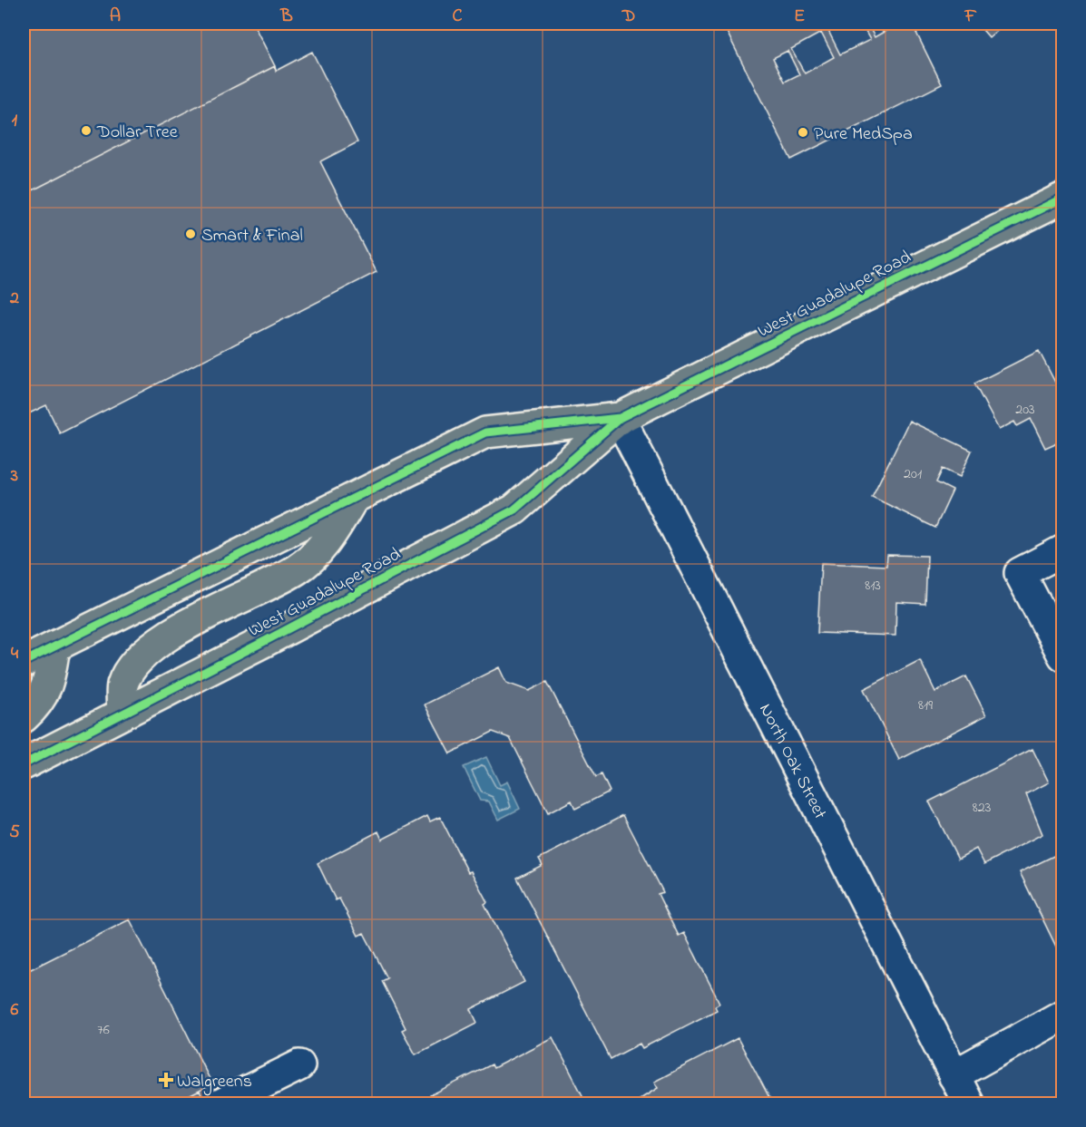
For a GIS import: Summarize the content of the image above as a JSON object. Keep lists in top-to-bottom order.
{
  "streets": {
    "main road": ["West Guadalupe Road"],
    "street": ["North Oak Street"]
  },
  "crossings": [
    ["West Guadalupe Road", "North Oak Street"]
  ],
  "places": {
    "other": ["Dollar Tree", "Pure MedSpa", "Smart & Final"],
    "health": ["Walgreens"]
  },
  "house_numbers": [
    "203",
    "201",
    "813",
    "819",
    "823",
    "76"
  ],
  "grid": {
    "columns": [
      "A",
      "B",
      "C",
      "D",
      "E",
      "F"
    ],
    "rows": [
      "1",
      "2",
      "3",
      "4",
      "5",
      "6"
    ]
  }
}
